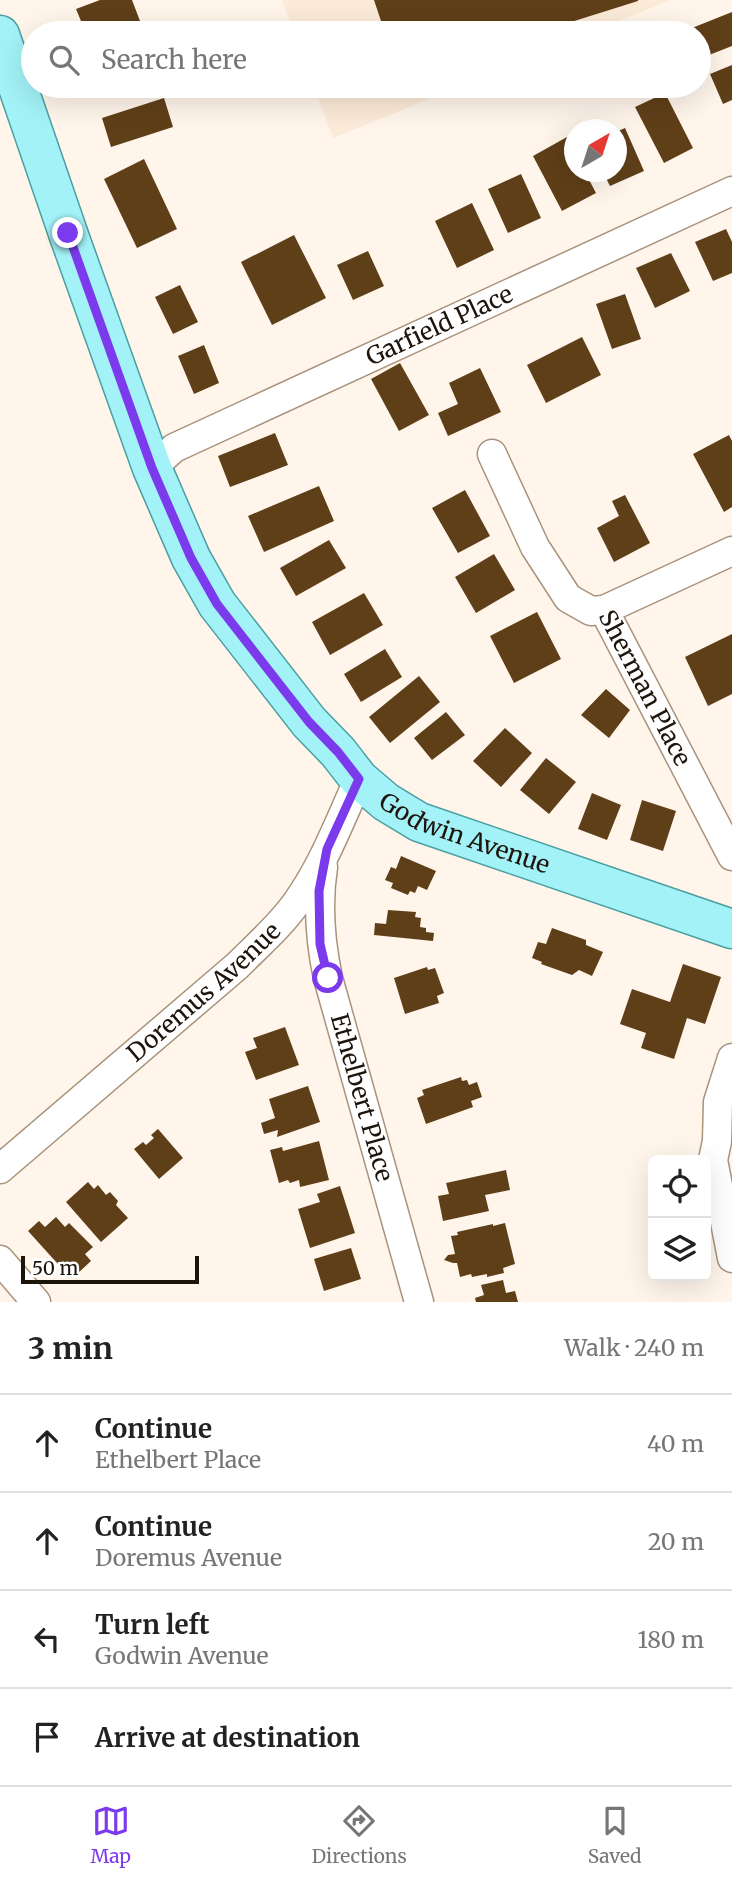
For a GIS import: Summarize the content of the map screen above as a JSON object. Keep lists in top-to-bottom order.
{
  "streets": {
    "main road": ["Godwin Avenue"],
    "street": [
      "Garfield Place",
      "Sherman Place",
      "Doremus Avenue",
      "Ethelbert Place"
    ]
  },
  "crossings": [
    ["Garfield Place", "Godwin Avenue"],
    ["Godwin Avenue", "Doremus Avenue"],
    ["Doremus Avenue", "Ethelbert Place"]
  ],
  "scale_bar": "50 m",
  "north": "top right",
  "page": {
    "search": "Search here",
    "scale": "50 m",
    "heading": ["3 min", "Walk · 240 m"],
    "list": [
      ["Continue", "Ethelbert Place", "40 m"],
      ["Continue", "Doremus Avenue", "20 m"],
      ["Turn left", "Godwin Avenue", "180 m"],
      "Arrive at destination"
    ],
    "nav": ["Map", "Directions", "Saved"]
  }
}
